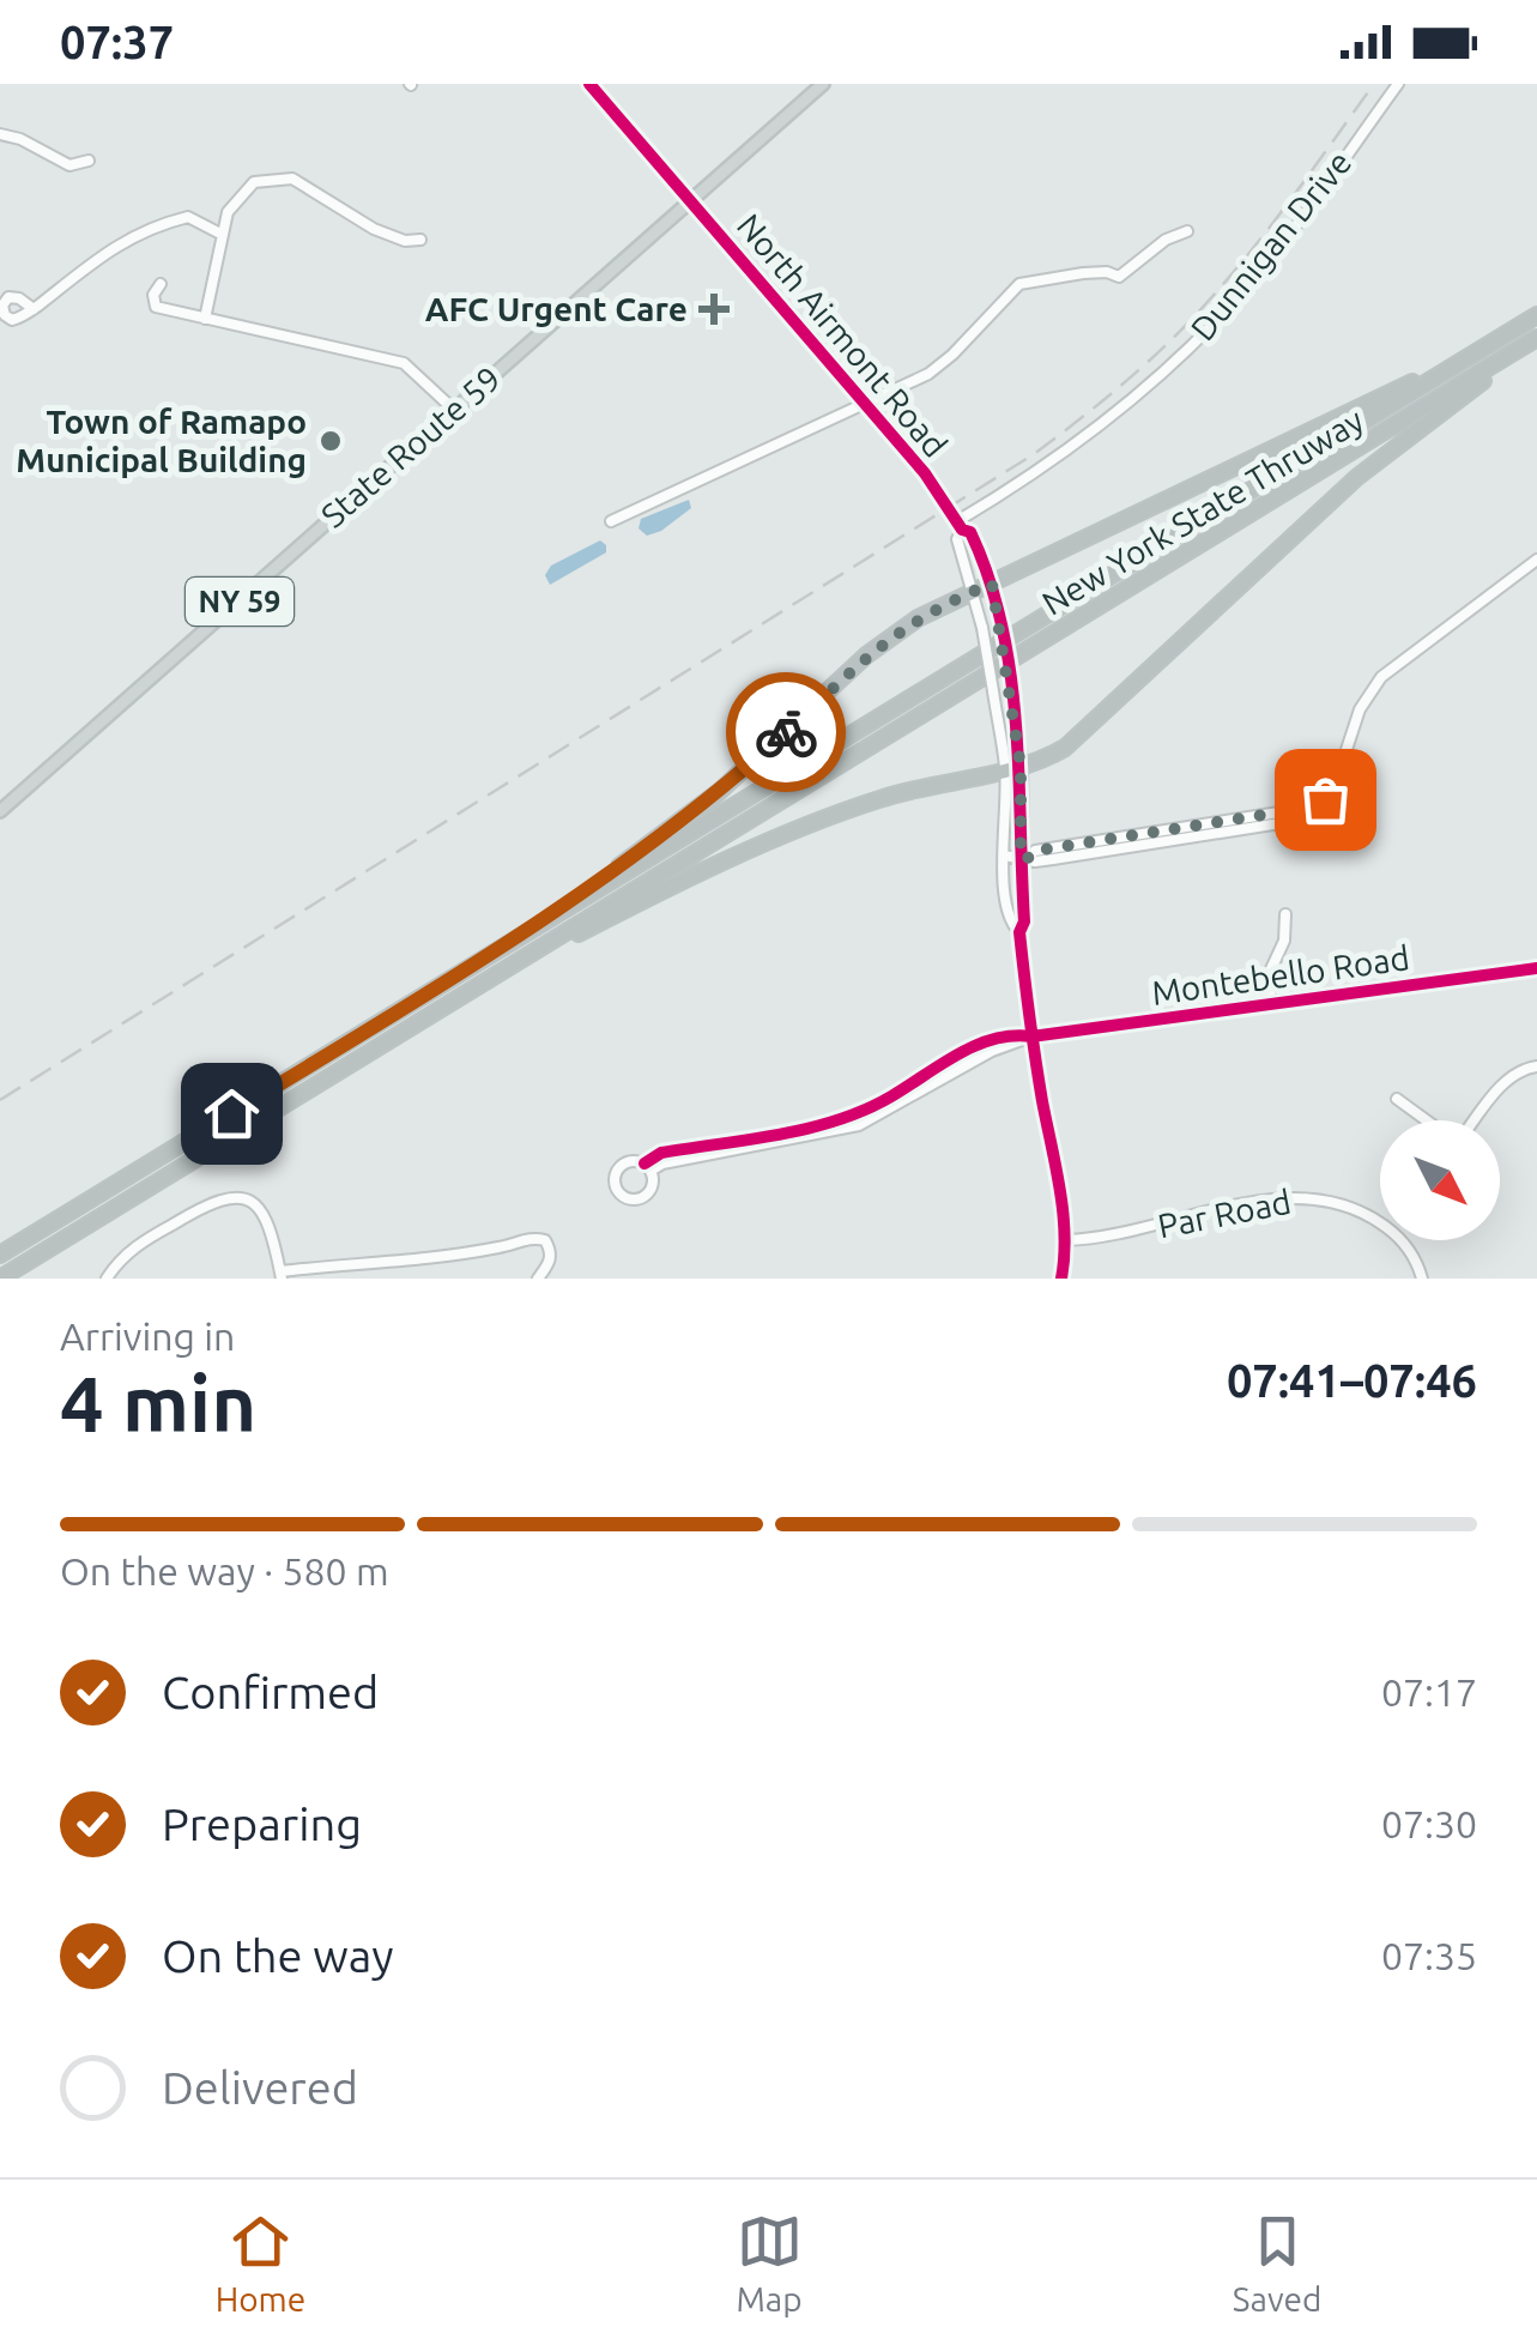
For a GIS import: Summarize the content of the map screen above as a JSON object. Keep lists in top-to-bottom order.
{
  "streets": {
    "highway": ["New York State Thruway"],
    "main road": ["State Route 59", "NY 59"],
    "street": [
      "Dunnigan Drive",
      "North Airmont Road",
      "Montebello Road",
      "Par Road"
    ]
  },
  "crossings": [
    ["Dunnigan Drive", "North Airmont Road"],
    ["North Airmont Road", "State Route 59"],
    ["North Airmont Road", "Montebello Road"],
    ["North Airmont Road", "Par Road"]
  ],
  "places": {
    "health": ["AFC Urgent Care"],
    "other": ["Town of Ramapo Municipal Building"]
  },
  "north": "bottom right",
  "page": {
    "status": "07:37",
    "heading": ["4 min", "Arriving in", "07:41–07:46"],
    "bar": "On the way · 580 m",
    "list": [
      ["Confirmed", "07:17"],
      ["Preparing", "07:30"],
      ["On the way", "07:35"],
      "Delivered"
    ],
    "tabs": ["Home", "Map", "Saved"]
  }
}
